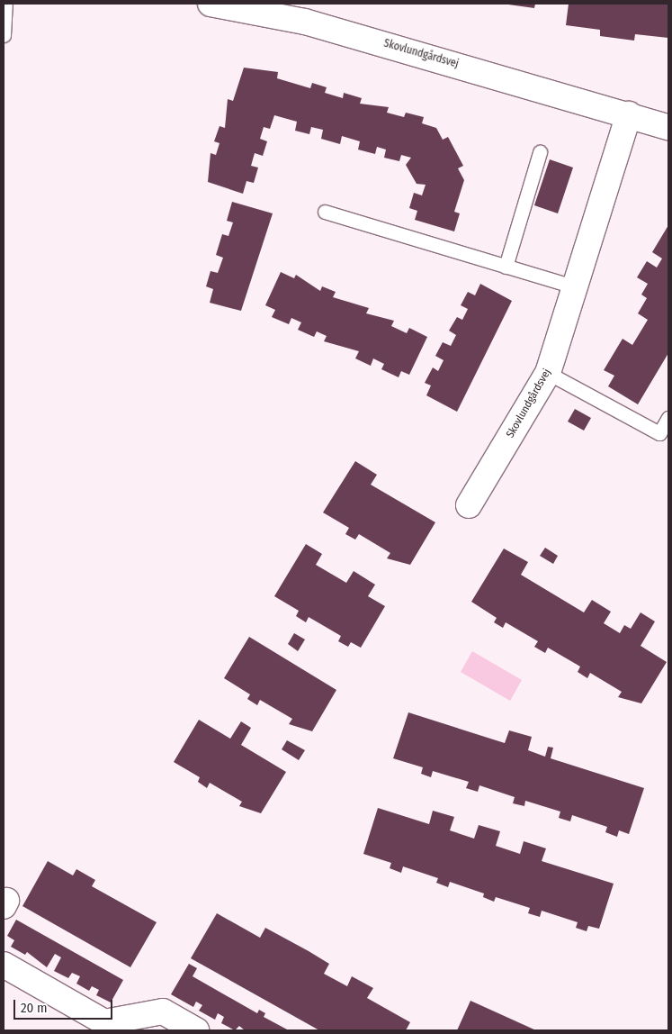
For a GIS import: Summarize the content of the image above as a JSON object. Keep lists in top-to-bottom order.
{
  "streets": {
    "street": ["Skovlundgårdsvej"]
  },
  "scale_bar": "20 m"
}
